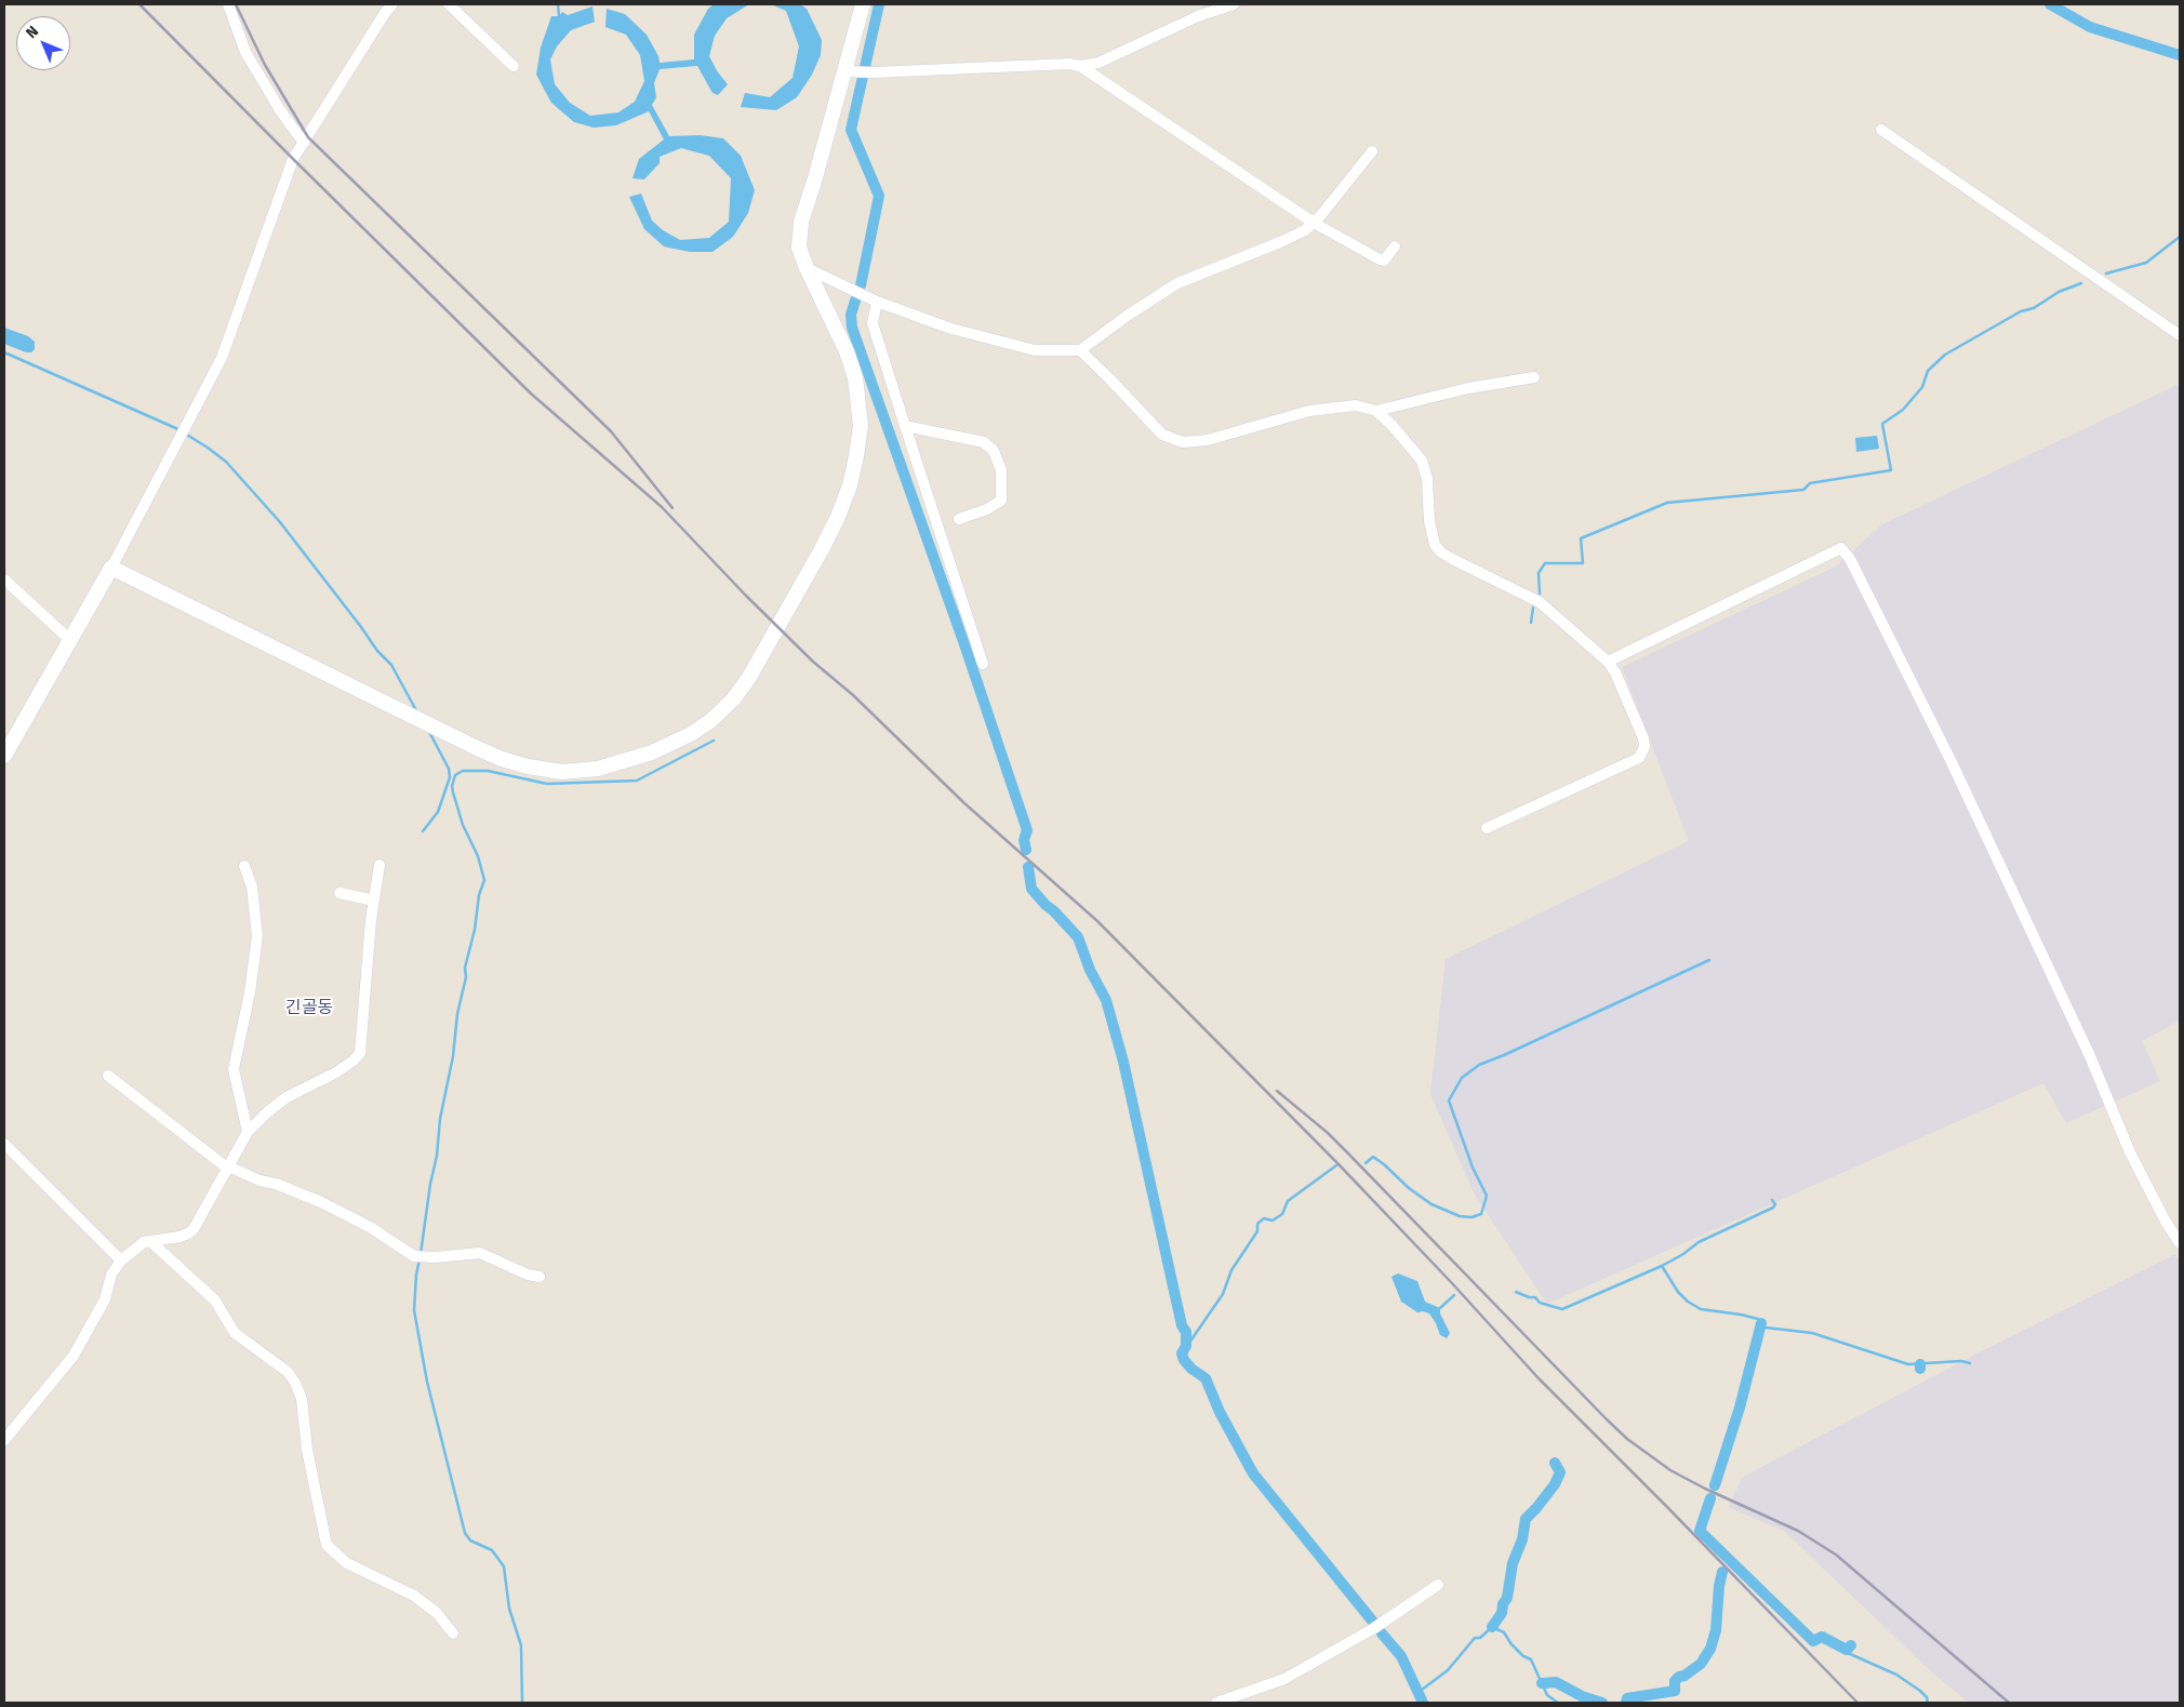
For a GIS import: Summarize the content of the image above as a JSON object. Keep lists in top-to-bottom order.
{
  "districts": ["긴골동"],
  "north": "top left"
}
